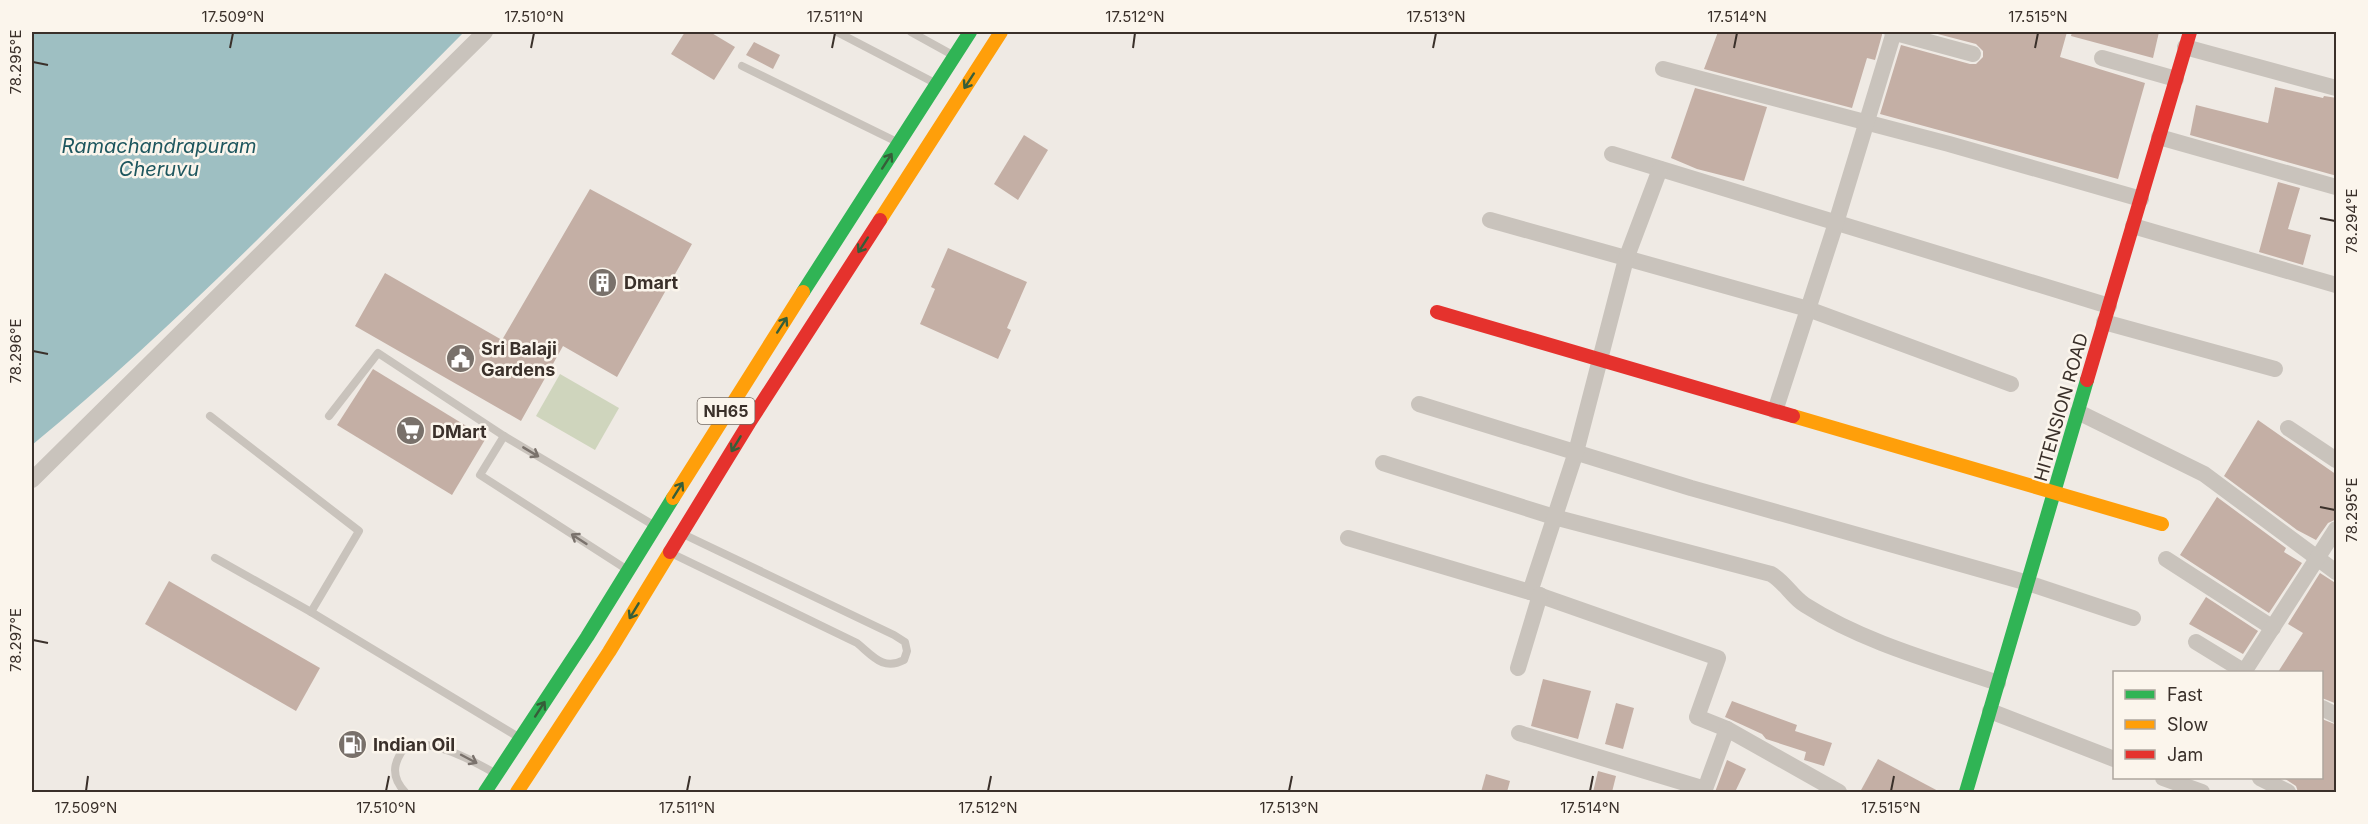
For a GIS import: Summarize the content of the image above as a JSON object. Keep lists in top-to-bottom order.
{
  "streets": {
    "main road": ["HITENSION ROAD", "NH65"]
  },
  "water": ["Ramachandrapuram Cheruvu"],
  "places": {
    "building": ["Dmart"],
    "public building": ["Sri Balaji Gardens"],
    "supermarket": ["DMart"],
    "fuel station": ["Indian Oil"]
  },
  "legend": ["Fast", "Slow", "Jam"],
  "coordinates": [
    "17.509°N",
    "17.510°N",
    "17.511°N",
    "17.512°N",
    "17.513°N",
    "17.514°N",
    "17.515°N",
    "78.295°E",
    "78.294°E",
    "78.296°E",
    "78.297°E"
  ]
}
